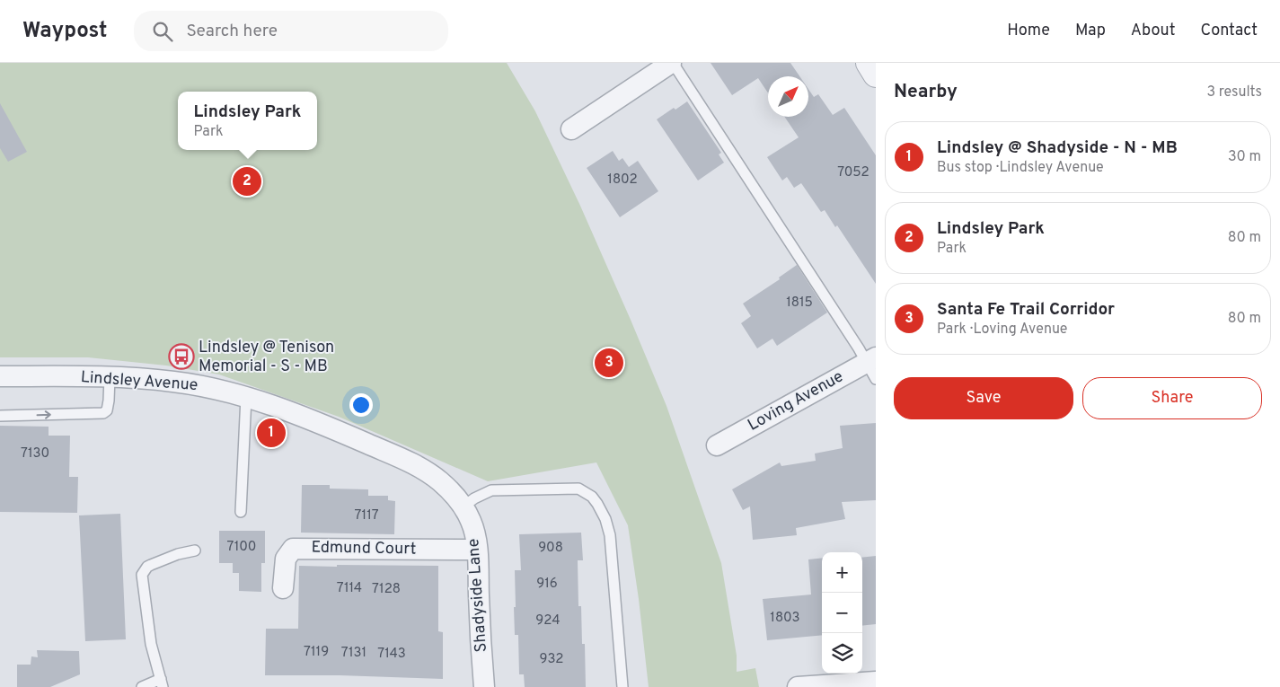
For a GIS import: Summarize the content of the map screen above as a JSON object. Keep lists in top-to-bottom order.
{
  "streets": {
    "street": [
      "Lindsley Avenue",
      "Loving Avenue",
      "Edmund Court",
      "Shadyside Lane"
    ]
  },
  "crossings": [
    ["Lindsley Avenue", "Shadyside Lane"],
    ["Edmund Court", "Shadyside Lane"]
  ],
  "places": {
    "bus stop": ["Lindsley @ Tenison Memorial - S - MB"]
  },
  "house_numbers": [
    "7052",
    "1802",
    "1815",
    "7130",
    "7117",
    "7100",
    "908",
    "916",
    "7114",
    "7128",
    "1803",
    "924",
    "7119",
    "7131",
    "7143",
    "932"
  ],
  "north": "top right",
  "page": {
    "header": "Waypost",
    "search": "Search here",
    "nav": [
      "Home",
      "Map",
      "About",
      "Contact"
    ],
    "heading": ["Nearby", "3 results"],
    "popup": ["Lindsley Park", "Park"],
    "list": [
      {
        "mark": "1",
        "name": "Lindsley @ Shadyside - N - MB",
        "note": "Bus stop · Lindsley Avenue",
        "value": "30 m"
      },
      {
        "mark": "2",
        "name": "Lindsley Park",
        "note": "Park",
        "value": "80 m"
      },
      {
        "mark": "3",
        "name": "Santa Fe Trail Corridor",
        "note": "Park · Loving Avenue",
        "value": "80 m"
      }
    ],
    "pins": ["2", "3", "1"],
    "buttons": ["Save", "Share"],
    "map_buttons": ["+", "−"]
  }
}
